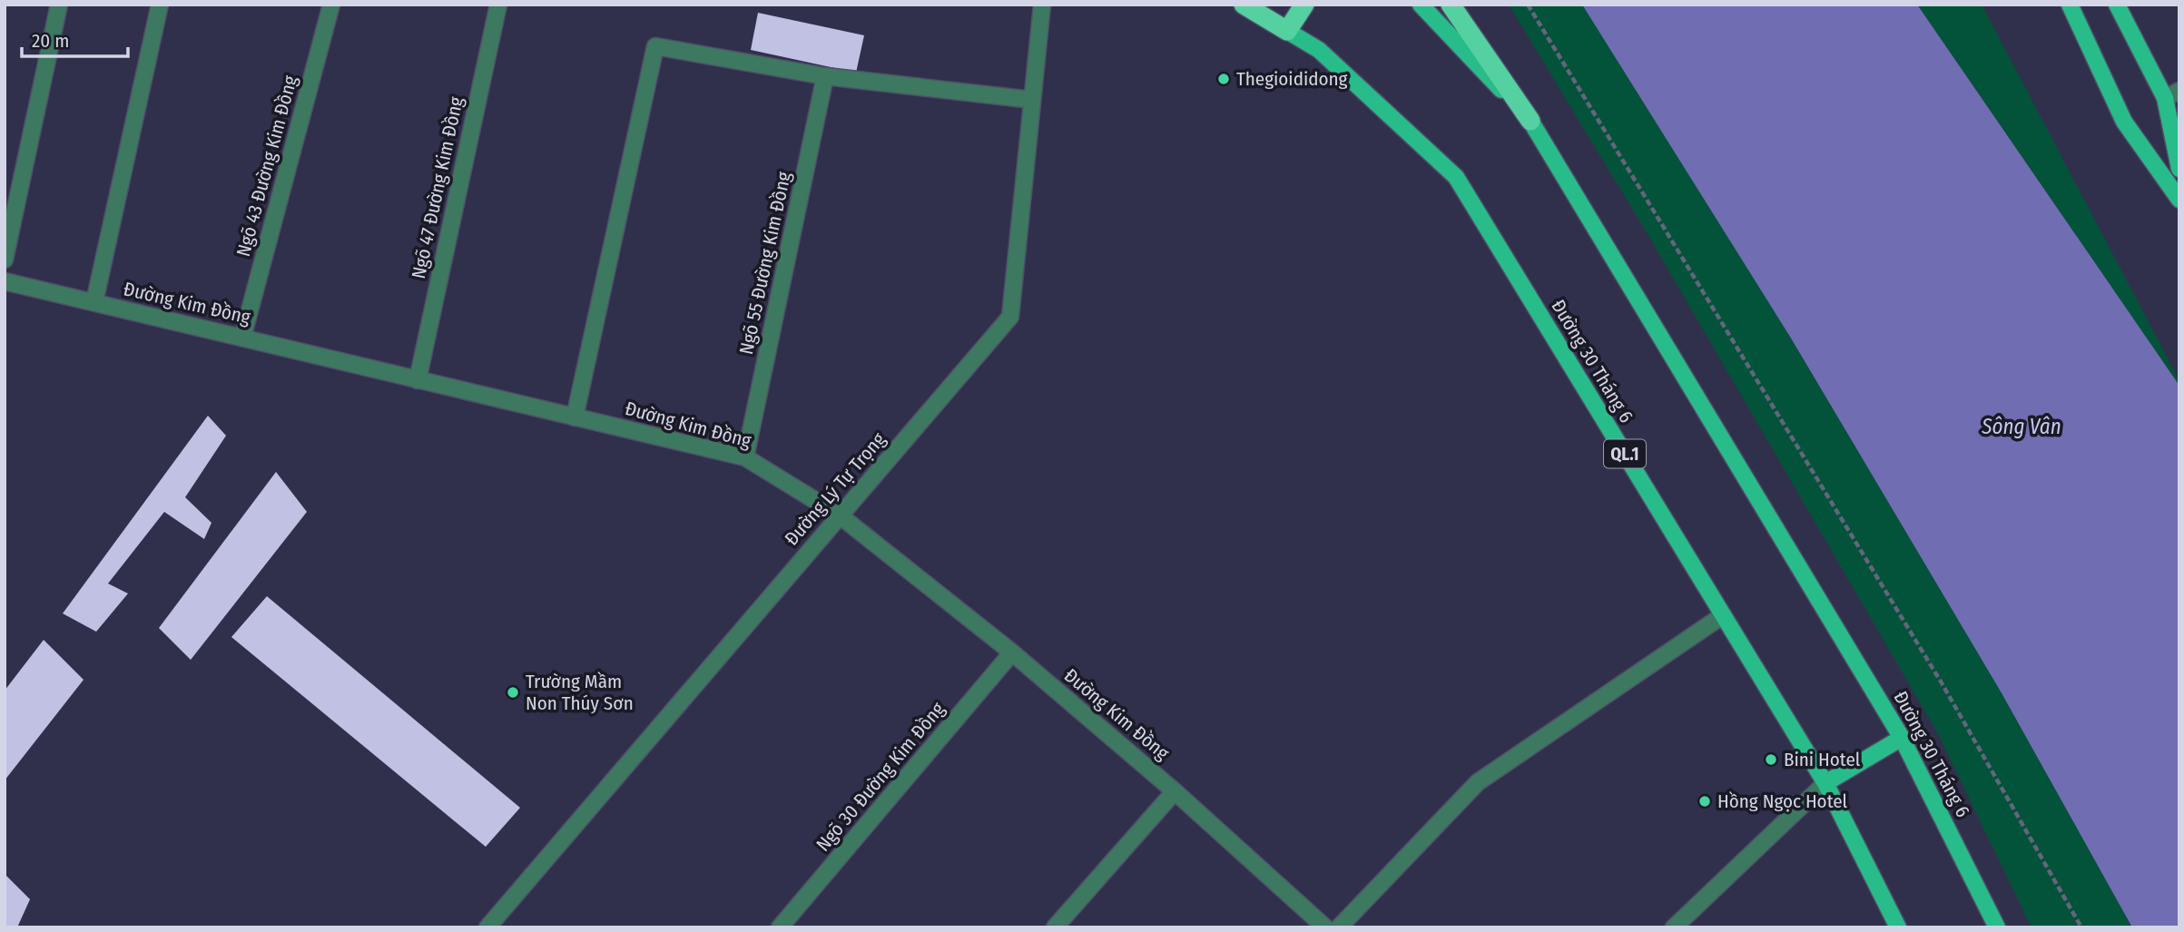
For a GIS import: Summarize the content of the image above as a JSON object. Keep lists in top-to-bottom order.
{
  "streets": {
    "highway": ["QL.1"],
    "main road": ["Đường 30 Tháng 6"],
    "street": [
      "Ngõ 43 Đường Kim Đồng",
      "Ngõ 47 Đường Kim Đồng",
      "Ngõ 55 Đường Kim Đồng",
      "Đường Kim Đồng",
      "Đường Lý Tự Trọng",
      "Ngõ 30 Đường Kim Đồng"
    ]
  },
  "crossings": [
    ["Ngõ 43 Đường Kim Đồng", "Đường Kim Đồng"],
    ["Ngõ 47 Đường Kim Đồng", "Đường Kim Đồng"],
    ["Ngõ 55 Đường Kim Đồng", "Đường Kim Đồng"],
    ["Đường Kim Đồng", "Đường Lý Tự Trọng"],
    ["Đường Kim Đồng", "Ngõ 30 Đường Kim Đồng"],
    ["Đường 30 Tháng 6", "QL.1"]
  ],
  "water": ["Sông Vân"],
  "places": [
    "Thegioididong",
    "Trường Mầm Non Thúy Sơn",
    "Bini Hotel",
    "Hồng Ngọc Hotel"
  ],
  "scale_bar": "20 m"
}
